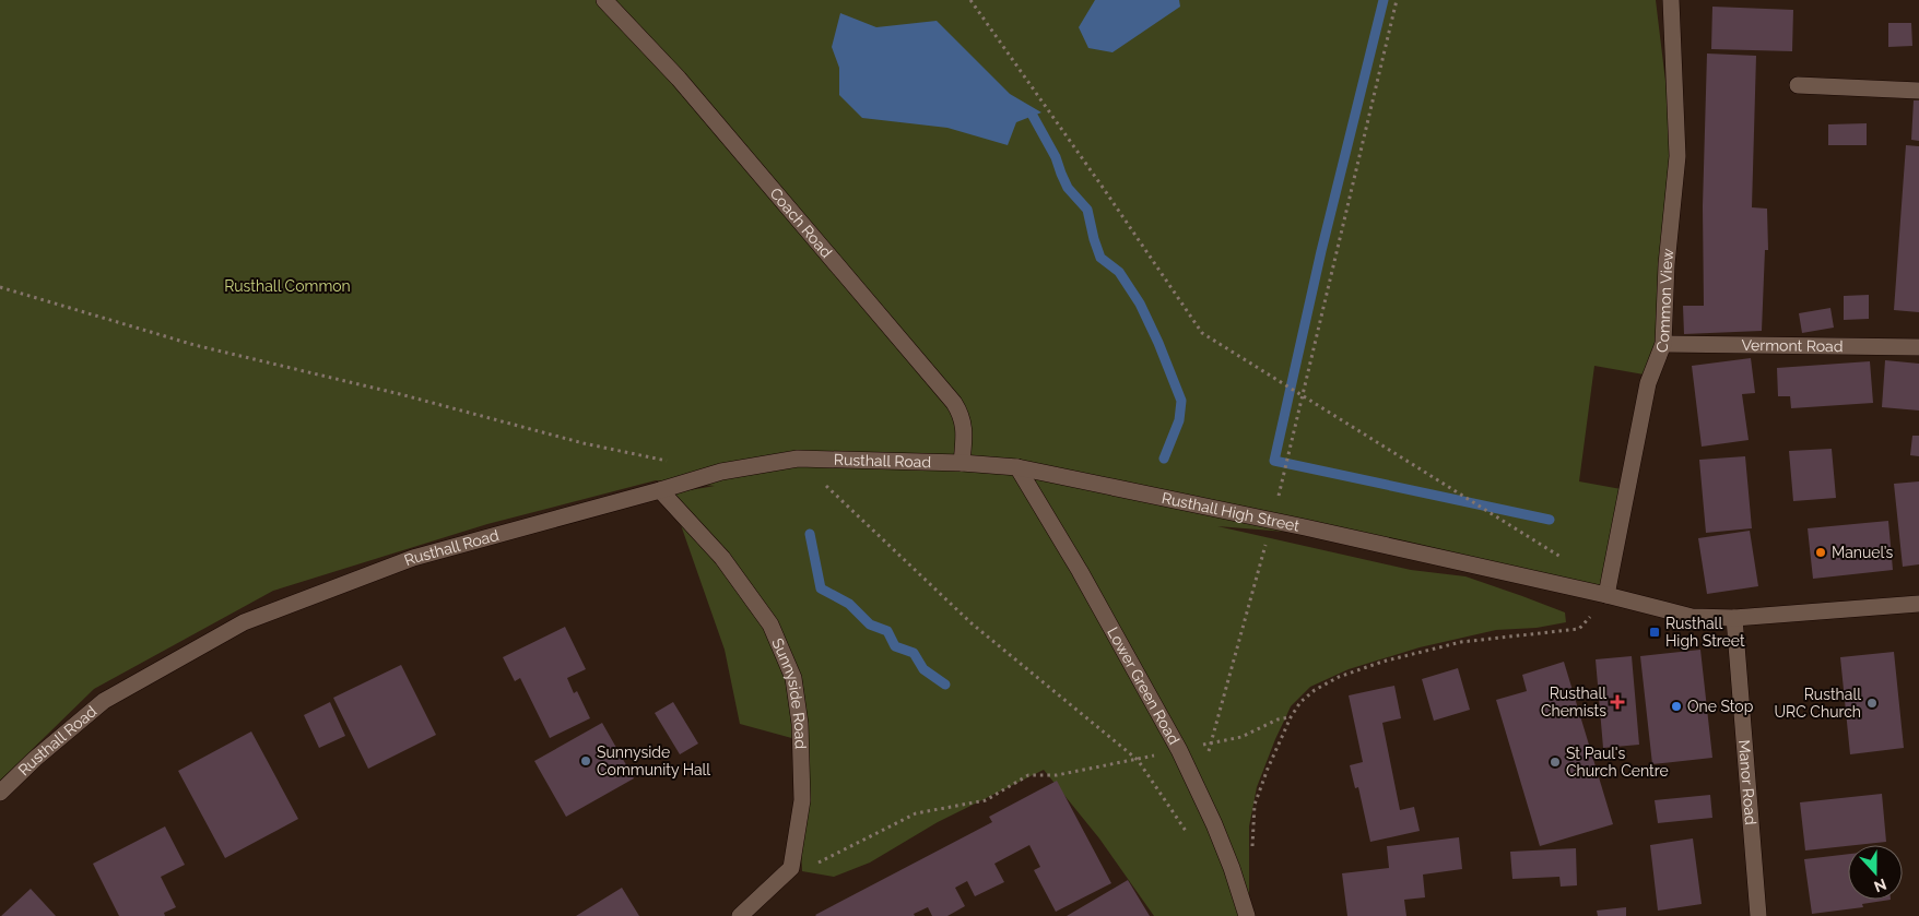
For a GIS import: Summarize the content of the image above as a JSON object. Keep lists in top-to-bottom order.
{
  "streets": {
    "street": [
      "Coach Road",
      "Common View",
      "Vermont Road",
      "Rusthall Road",
      "Rusthall High Street",
      "Lower Green Road",
      "Sunnyside Road",
      "Manor Road"
    ]
  },
  "crossings": [
    ["Coach Road", "Rusthall Road"],
    ["Coach Road", "Rusthall High Street"],
    ["Common View", "Vermont Road"],
    ["Common View", "Rusthall High Street"],
    ["Rusthall Road", "Rusthall High Street"],
    ["Rusthall Road", "Sunnyside Road"],
    ["Rusthall High Street", "Lower Green Road"],
    ["Rusthall High Street", "Manor Road"]
  ],
  "parks": ["Rusthall Common"],
  "places": {
    "other": [
      "Manuel’s",
      "Rusthall URC Church",
      "One Stop",
      "Sunnyside Community Hall",
      "St Paul's Church Centre"
    ],
    "transit": ["Rusthall High Street"],
    "health": ["Rusthall Chemists"]
  },
  "north": "bottom"
}
